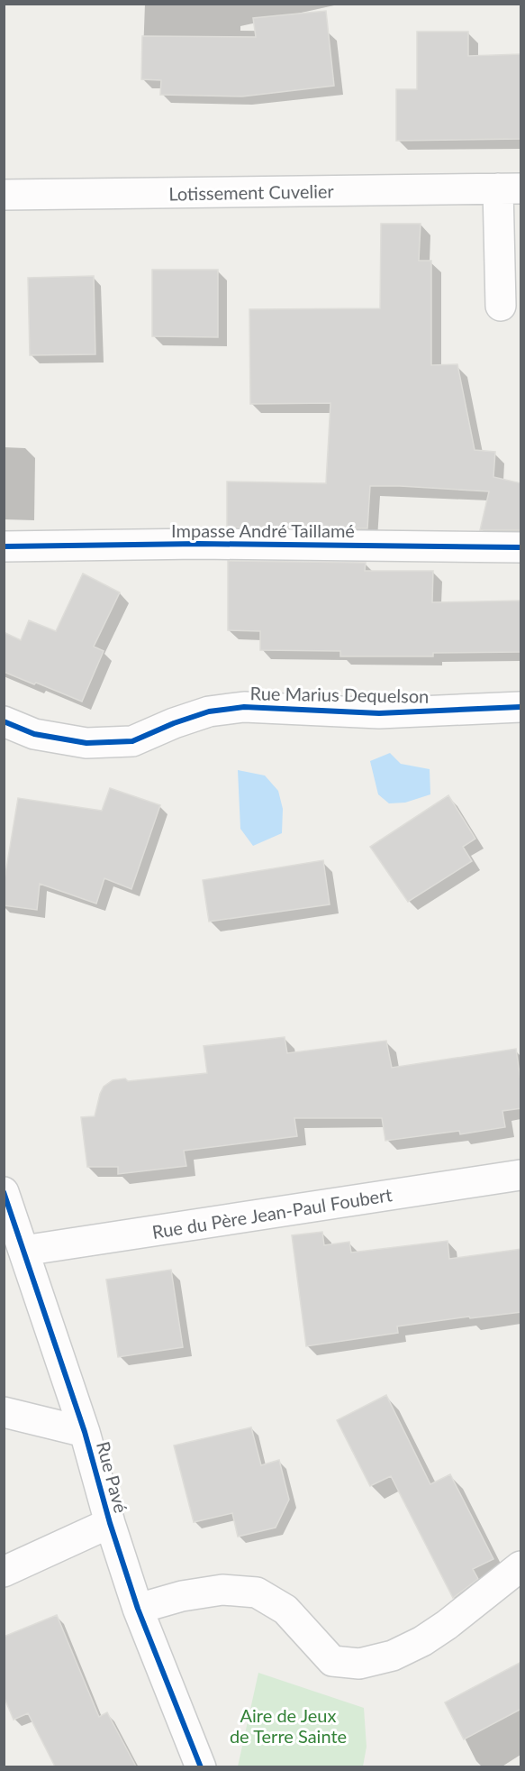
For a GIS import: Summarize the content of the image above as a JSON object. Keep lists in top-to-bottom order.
{
  "streets": {
    "street": [
      "Lotissement Cuvelier",
      "Impasse André Taillamé",
      "Rue Marius Dequelson",
      "Rue du Père Jean-Paul Foubert",
      "Rue Pavé"
    ]
  },
  "crossings": [
    ["Rue du Père Jean-Paul Foubert", "Rue Pavé"]
  ],
  "parks": ["Aire de Jeux de Terre Sainte"]
}
